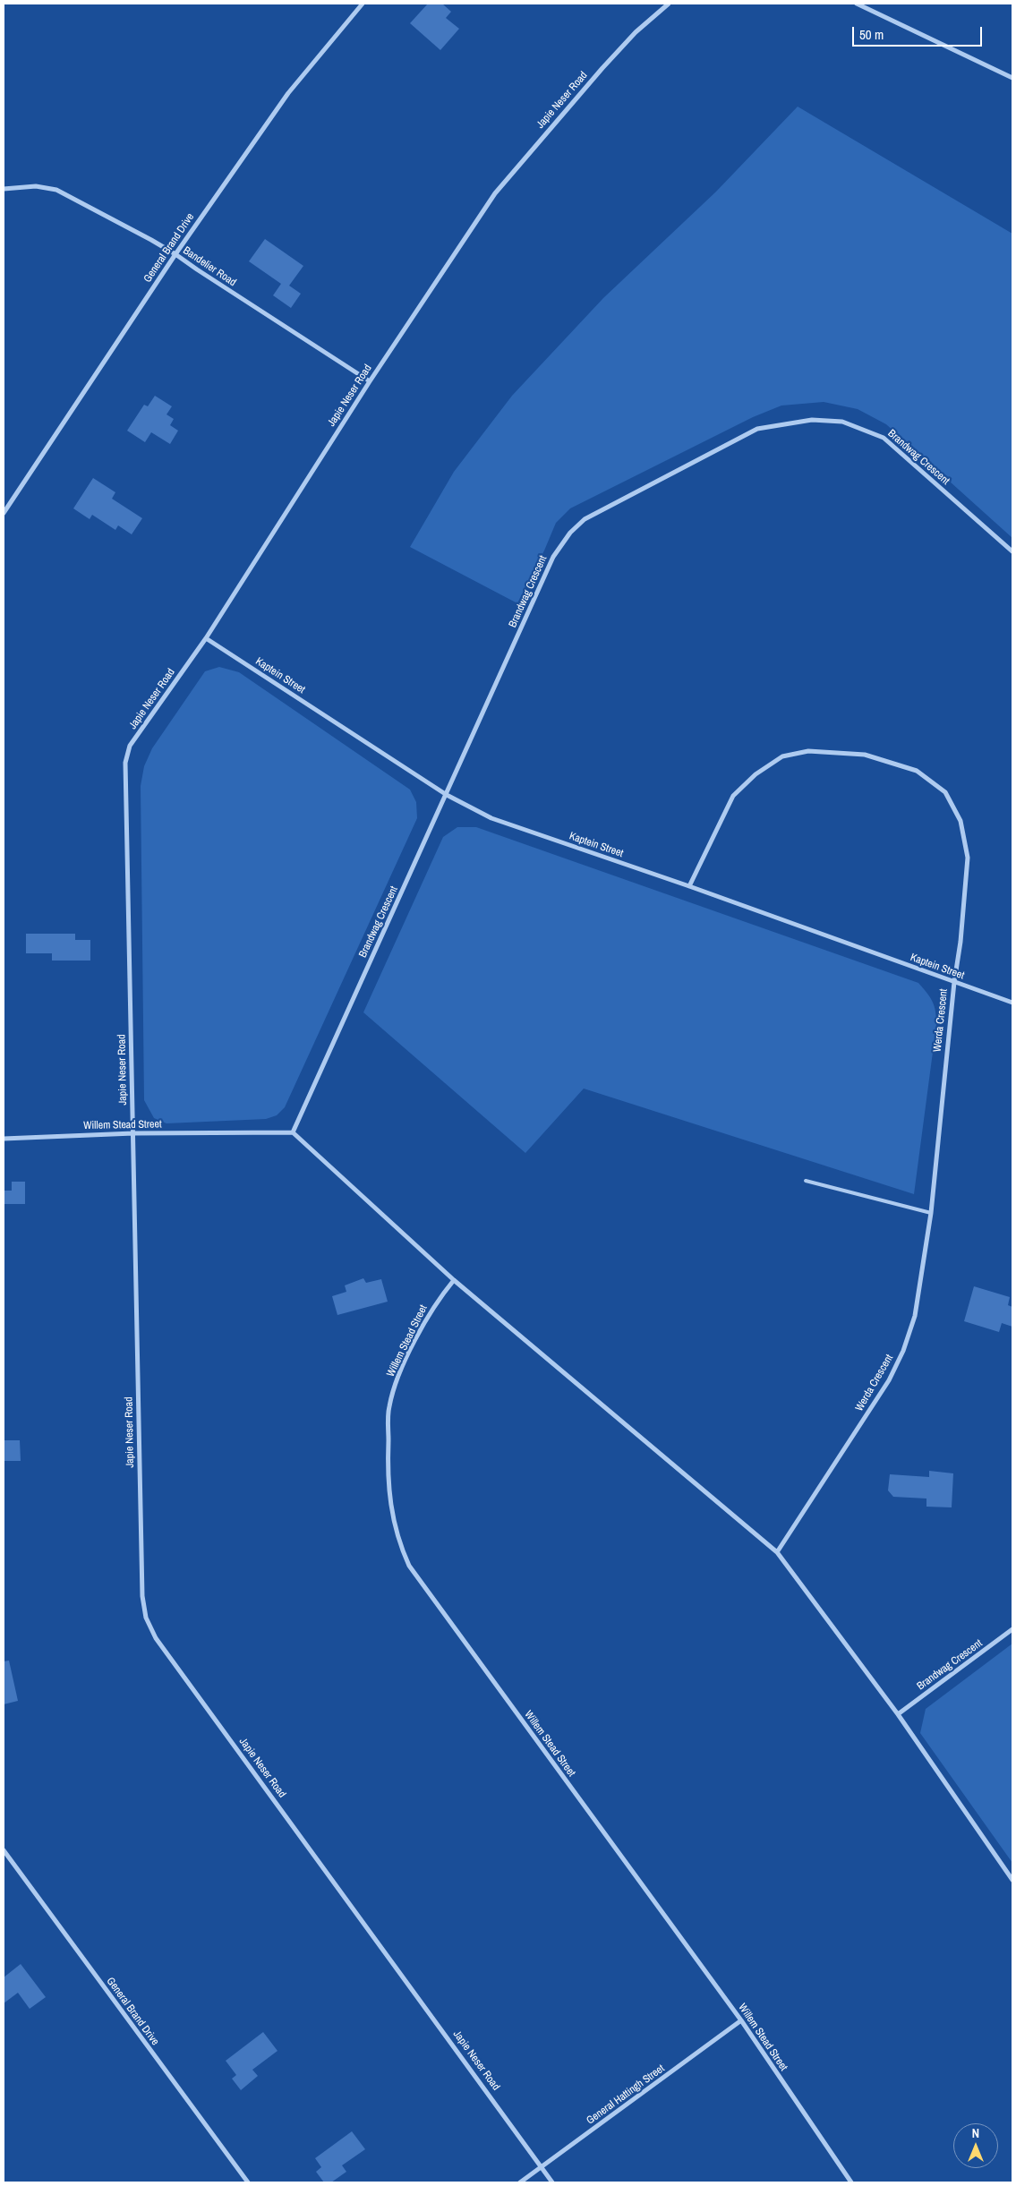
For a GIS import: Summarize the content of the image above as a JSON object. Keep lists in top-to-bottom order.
{
  "streets": {
    "street": [
      "Japie Neser Road",
      "General Brand Drive",
      "Bandelier Road",
      "Brandwag Crescent",
      "Kaptein Street",
      "Werda Crescent",
      "Willem Stead Street",
      "General Hattingh Street"
    ]
  },
  "crossings": [
    ["Japie Neser Road", "Bandelier Road"],
    ["Japie Neser Road", "Kaptein Street"],
    ["Japie Neser Road", "Willem Stead Street"],
    ["Japie Neser Road", "General Hattingh Street"],
    ["General Brand Drive", "Bandelier Road"],
    ["Brandwag Crescent", "Kaptein Street"],
    ["Brandwag Crescent", "Willem Stead Street"],
    ["Kaptein Street", "Werda Crescent"],
    ["Willem Stead Street", "General Hattingh Street"]
  ],
  "scale_bar": "50 m",
  "north": "top"
}
